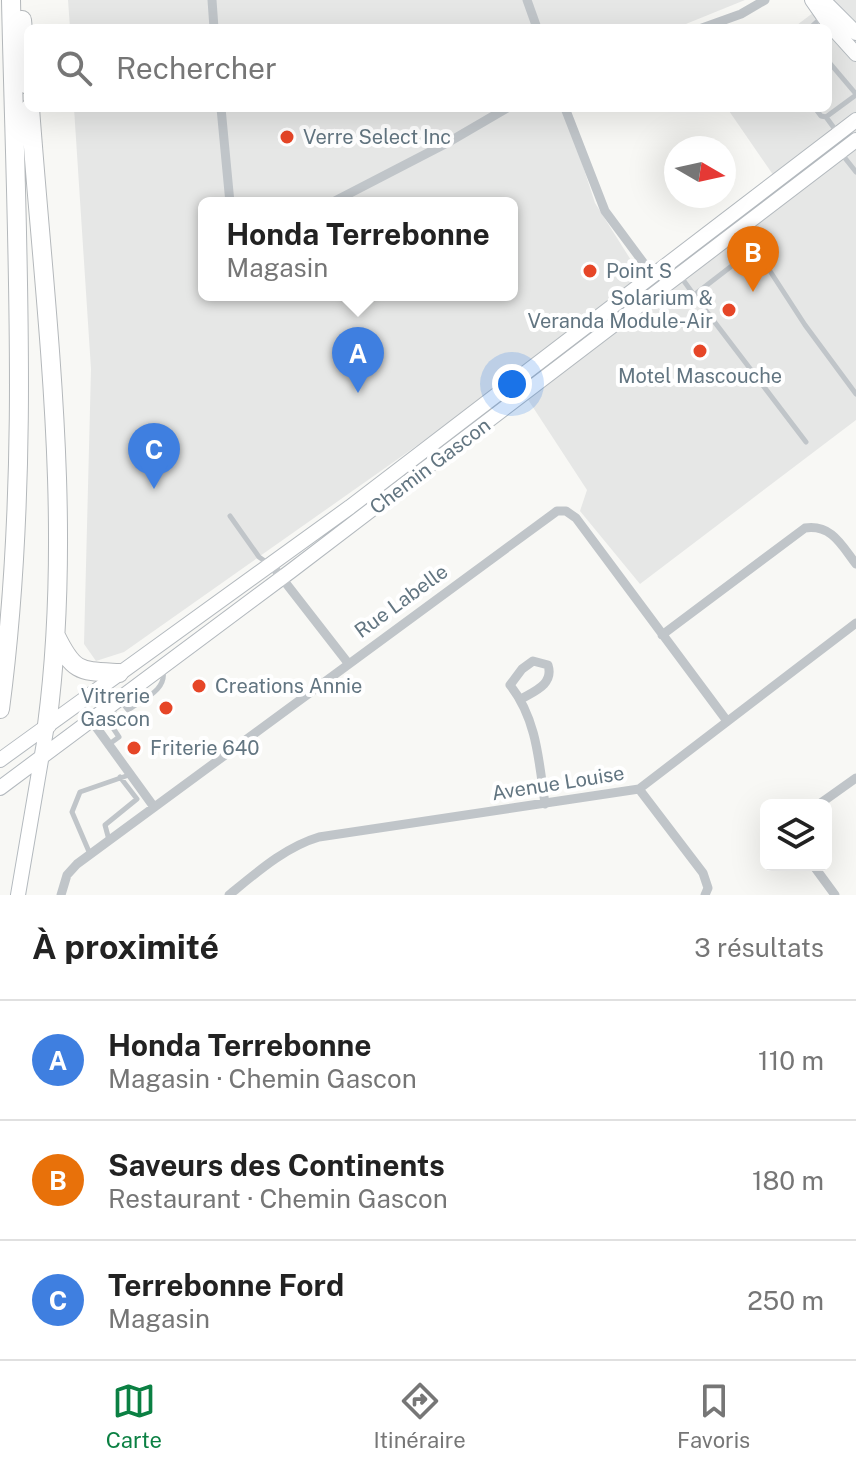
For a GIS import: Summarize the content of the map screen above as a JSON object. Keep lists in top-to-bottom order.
{
  "streets": {
    "main road": ["Chemin Gascon"],
    "street": ["Rue Labelle", "Avenue Louise"]
  },
  "crossings": [
    ["Rue Labelle", "Avenue Louise"]
  ],
  "places": [
    "Verre Select Inc",
    "Point S",
    "Solarium & Veranda Module-Air",
    "Motel Mascouche",
    "Creations Annie",
    "Vitrerie Gascon",
    "Friterie 640"
  ],
  "north": "right",
  "page": {
    "search": "Rechercher",
    "popup": ["Honda Terrebonne", "Magasin"],
    "pins": ["B", "A", "C"],
    "heading": ["À proximité", "3 résultats"],
    "list": [
      {
        "mark": "A",
        "name": "Honda Terrebonne",
        "note": "Magasin · Chemin Gascon",
        "value": "110 m"
      },
      {
        "mark": "B",
        "name": "Saveurs des Continents",
        "note": "Restaurant · Chemin Gascon",
        "value": "180 m"
      },
      {
        "mark": "C",
        "name": "Terrebonne Ford",
        "note": "Magasin",
        "value": "250 m"
      }
    ],
    "nav": ["Carte", "Itinéraire", "Favoris"]
  }
}
